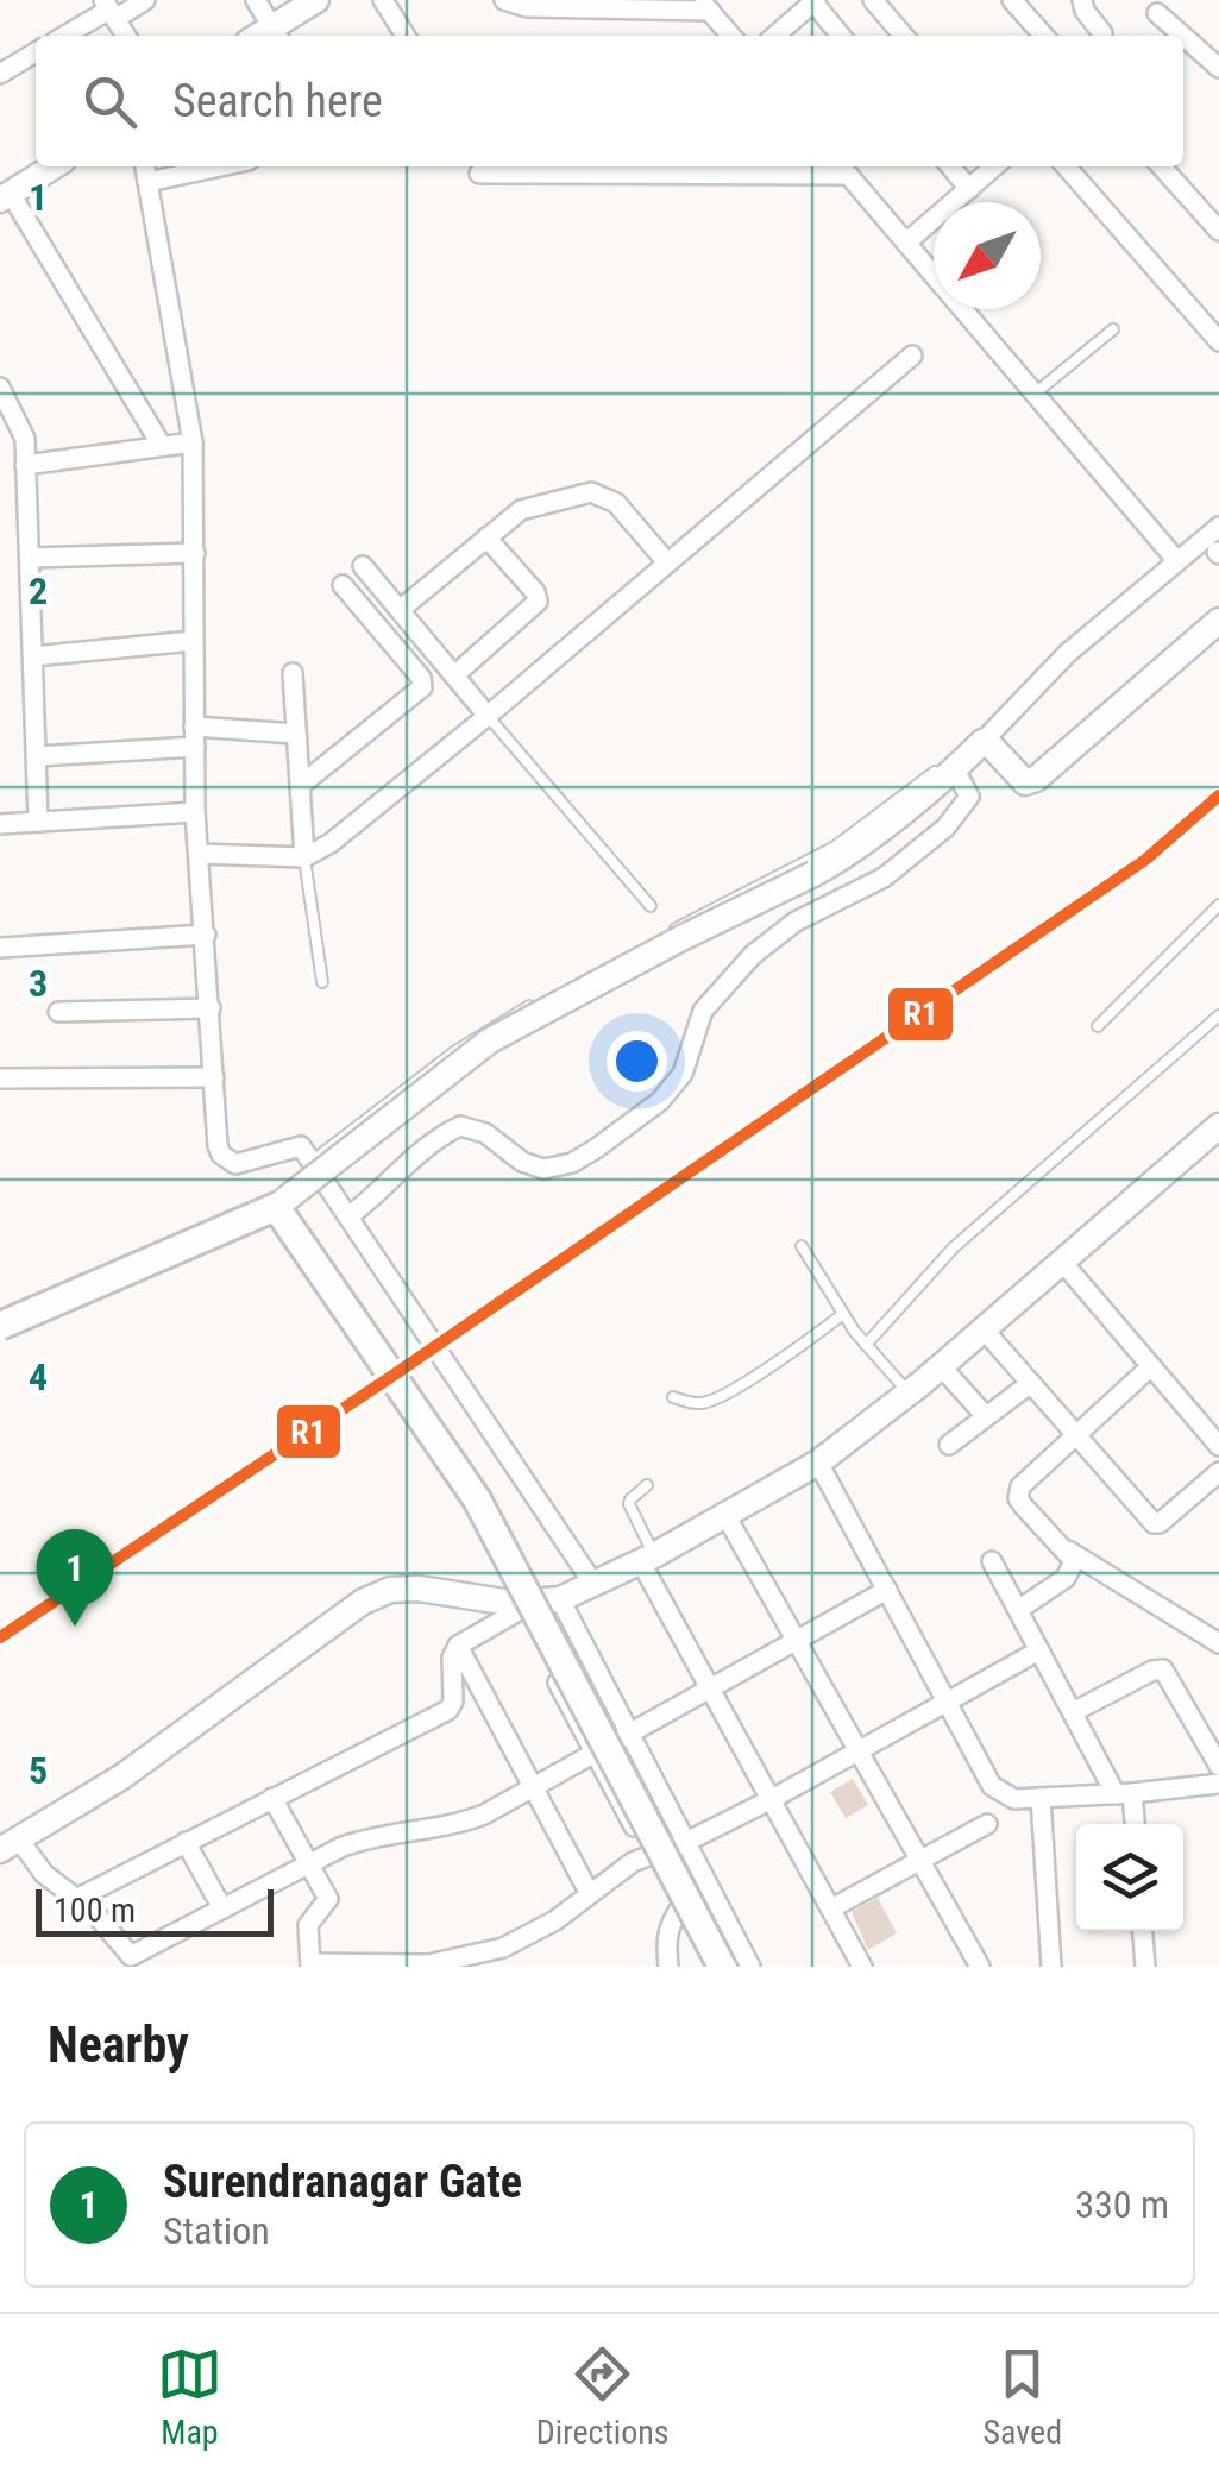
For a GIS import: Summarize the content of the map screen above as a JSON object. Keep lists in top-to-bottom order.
{
  "lines": ["transit line R1"],
  "scale_bar": "100 m",
  "north": "bottom left",
  "page": {
    "search": "Search here",
    "pins": "1",
    "scale": "100 m",
    "heading": "Nearby",
    "list": [
      {
        "mark": "1",
        "name": "Surendranagar Gate",
        "note": "Station",
        "value": "330 m"
      }
    ],
    "nav": ["Map", "Directions", "Saved"]
  },
  "grid": {
    "rows": [
      "1",
      "2",
      "3",
      "4",
      "5"
    ]
  }
}
